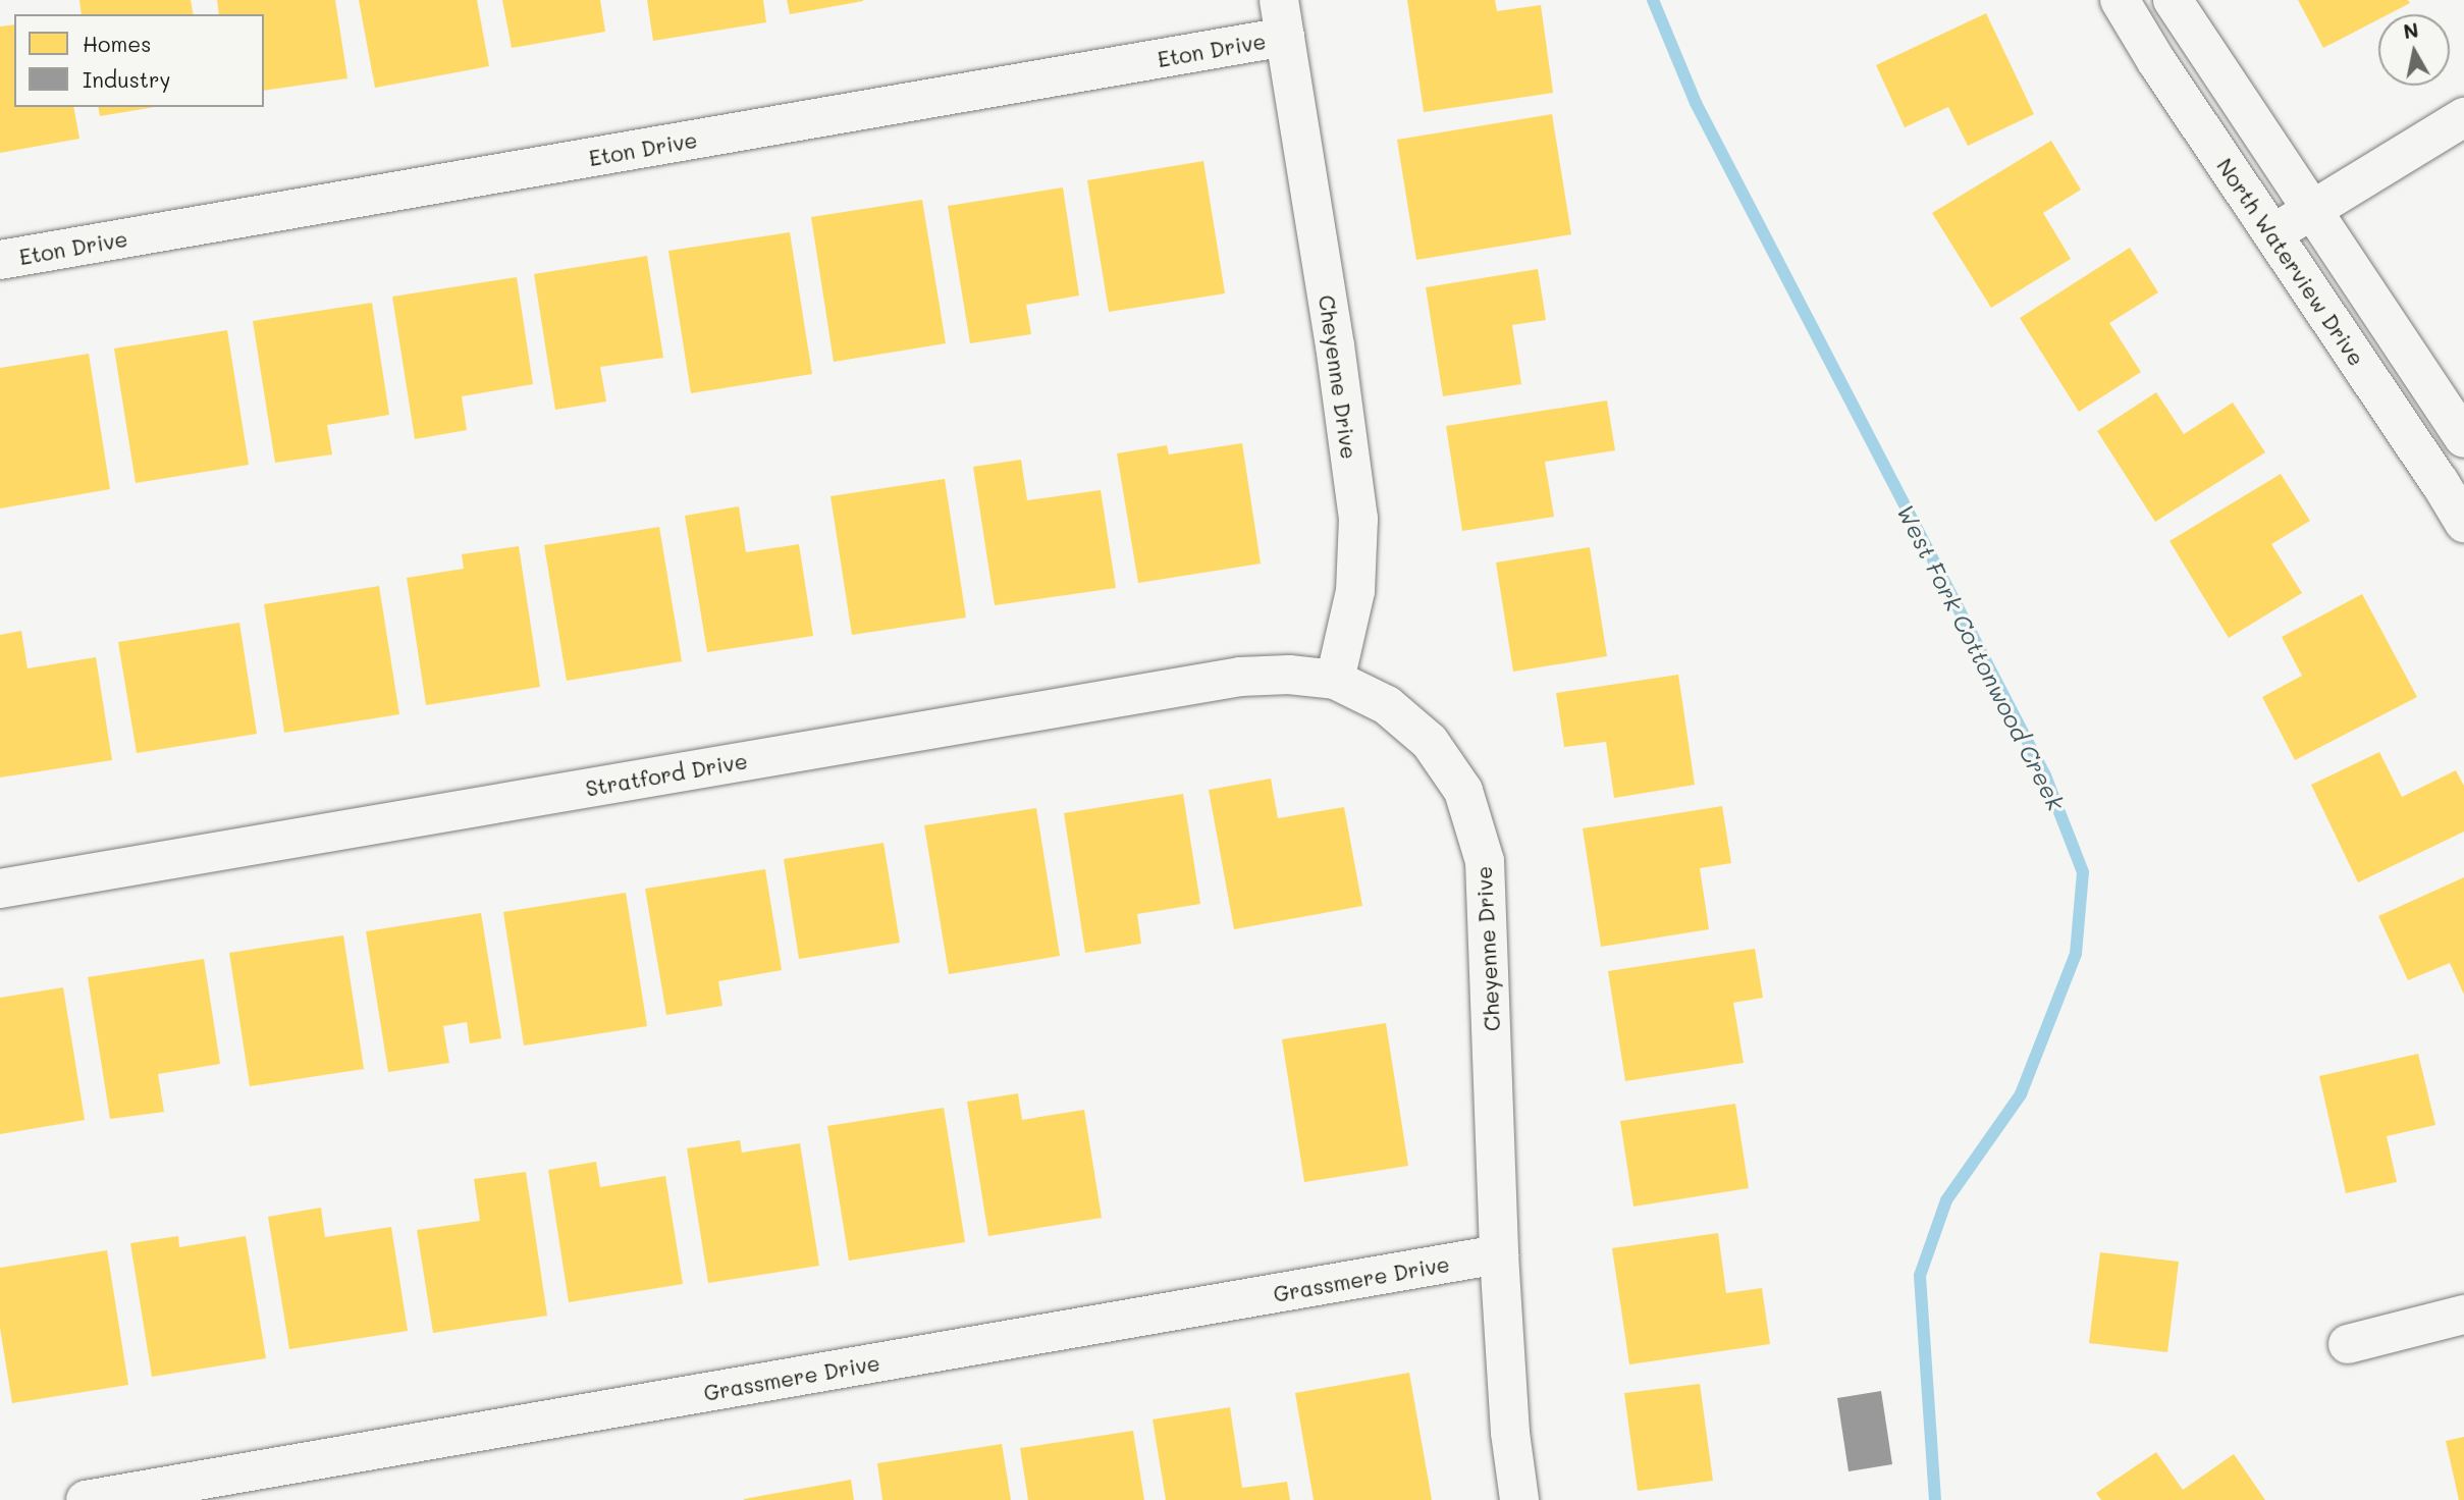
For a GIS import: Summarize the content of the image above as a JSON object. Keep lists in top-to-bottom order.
{
  "streets": {
    "street": [
      "Eton Drive",
      "North Waterview Drive",
      "Cheyenne Drive",
      "Stratford Drive",
      "Grassmere Drive"
    ]
  },
  "crossings": [
    ["Eton Drive", "Cheyenne Drive"],
    ["Cheyenne Drive", "Stratford Drive"],
    ["Cheyenne Drive", "Grassmere Drive"]
  ],
  "water": ["West Fork Cottonwood Creek"],
  "legend": ["Homes", "Industry"],
  "north": "top"
}
